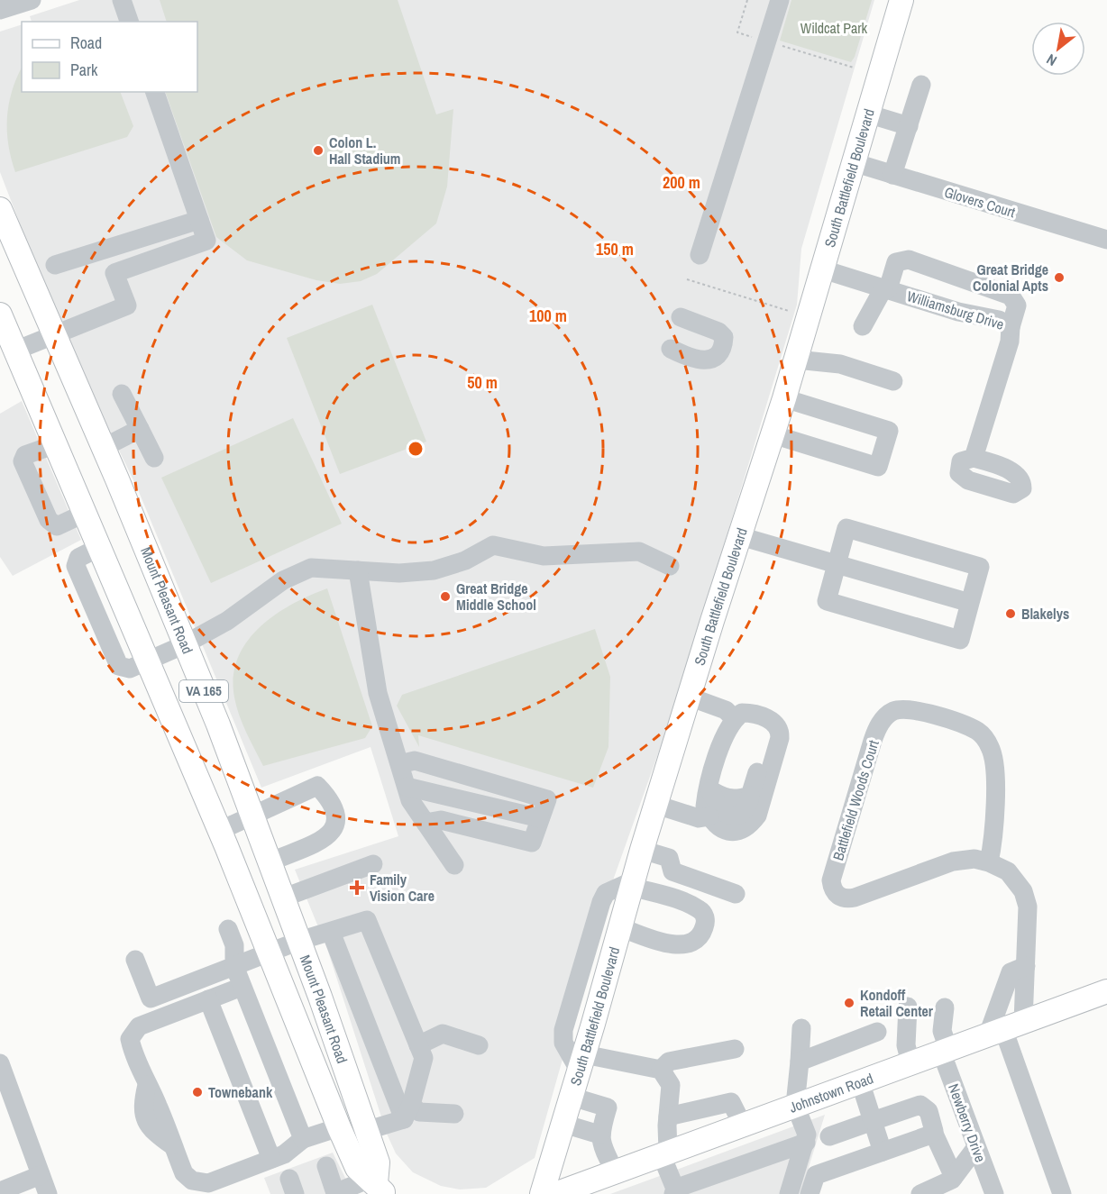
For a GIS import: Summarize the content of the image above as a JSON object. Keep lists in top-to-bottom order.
{
  "streets": {
    "main road": [
      "South Battlefield Boulevard",
      "Mount Pleasant Road",
      "VA 165",
      "Johnstown Road"
    ],
    "street": [
      "Glovers Court",
      "Williamsburg Drive",
      "Battlefield Woods Court",
      "Newberry Drive"
    ]
  },
  "crossings": [
    ["South Battlefield Boulevard", "Glovers Court"],
    ["South Battlefield Boulevard", "Williamsburg Drive"],
    ["Battlefield Woods Court", "Johnstown Road"],
    ["Johnstown Road", "Newberry Drive"]
  ],
  "parks": ["Wildcat Park"],
  "places": {
    "other": [
      "Colon L. Hall Stadium",
      "Great Bridge Colonial Apts",
      "Great Bridge Middle School",
      "Blakelys",
      "Kondoff Retail Center",
      "Townebank"
    ],
    "health": ["Family Vision Care"]
  },
  "legend": ["Road", "Park"],
  "north": "bottom left",
  "rings": [
    "200 m",
    "150 m",
    "100 m",
    "50 m"
  ]
}
